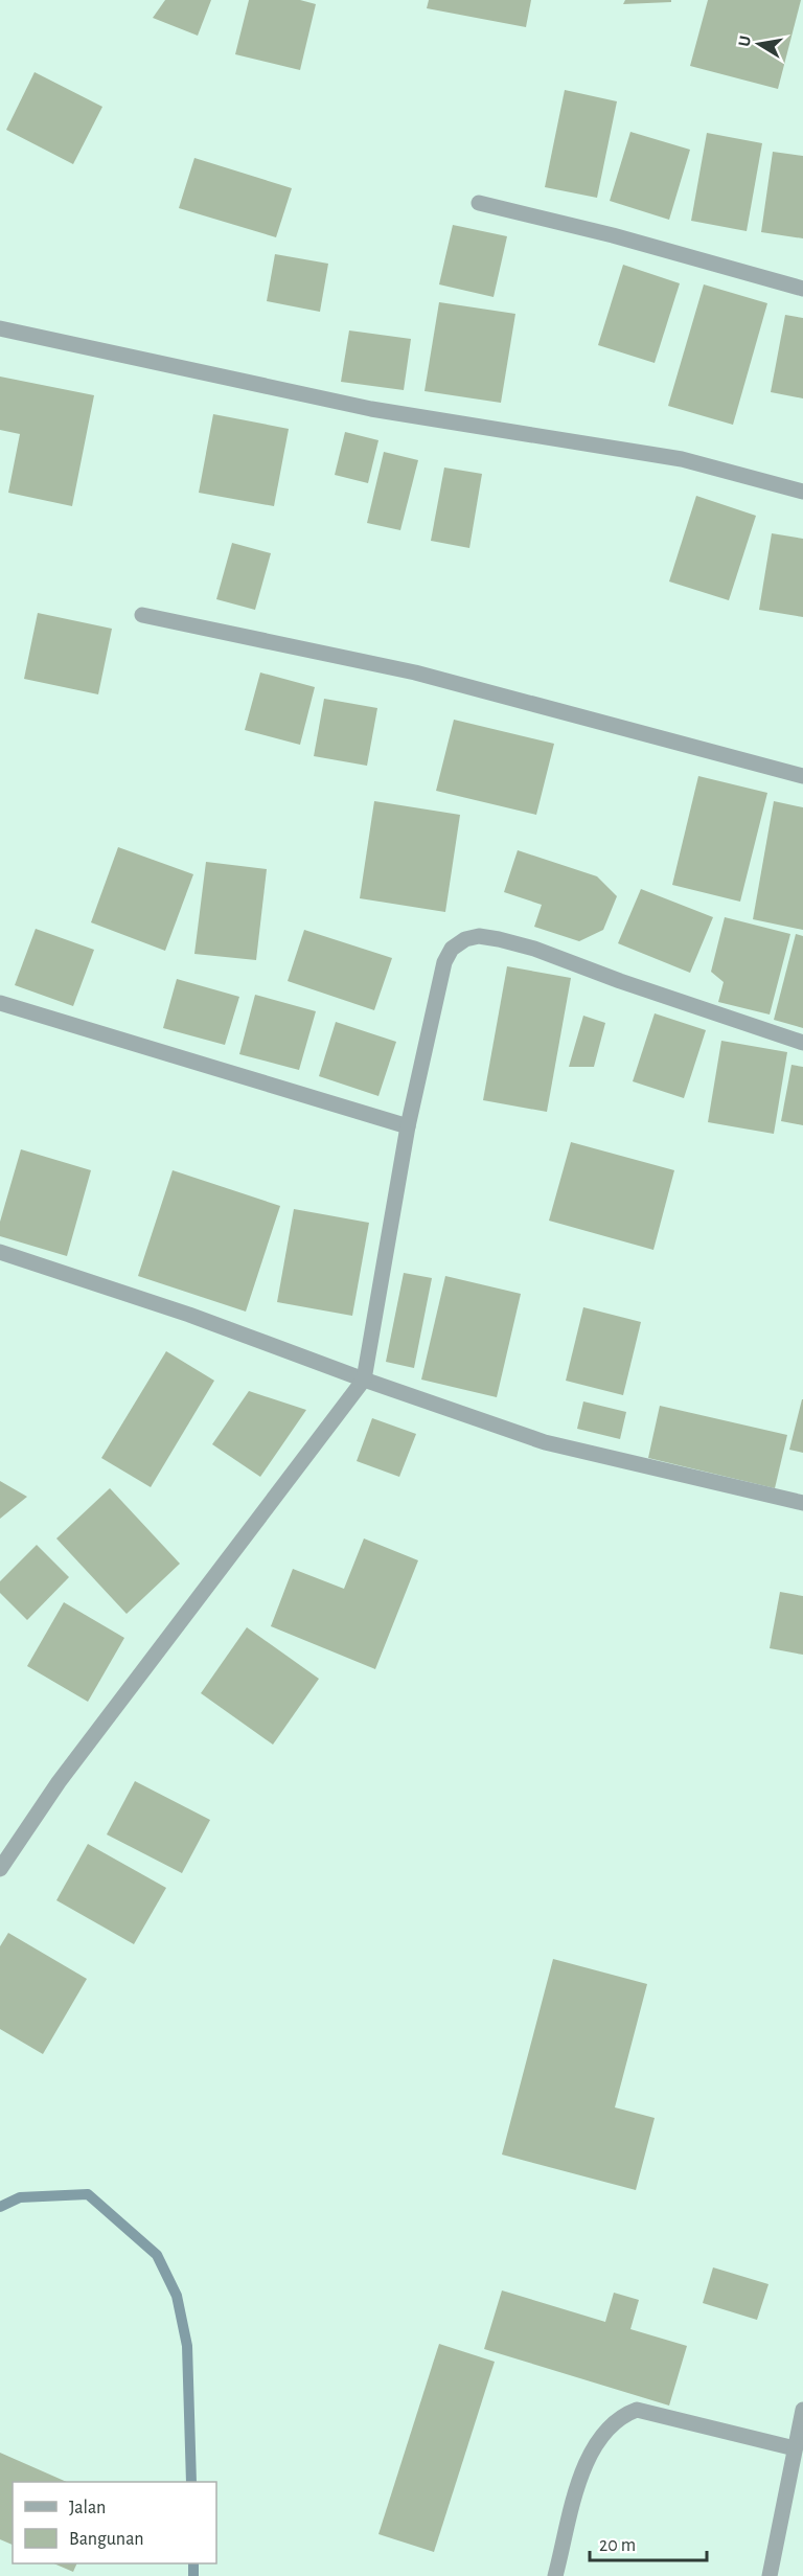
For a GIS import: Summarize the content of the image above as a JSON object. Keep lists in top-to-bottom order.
{
  "legend": ["Jalan", "Bangunan"],
  "scale_bar": "20 m",
  "north": "left"
}
